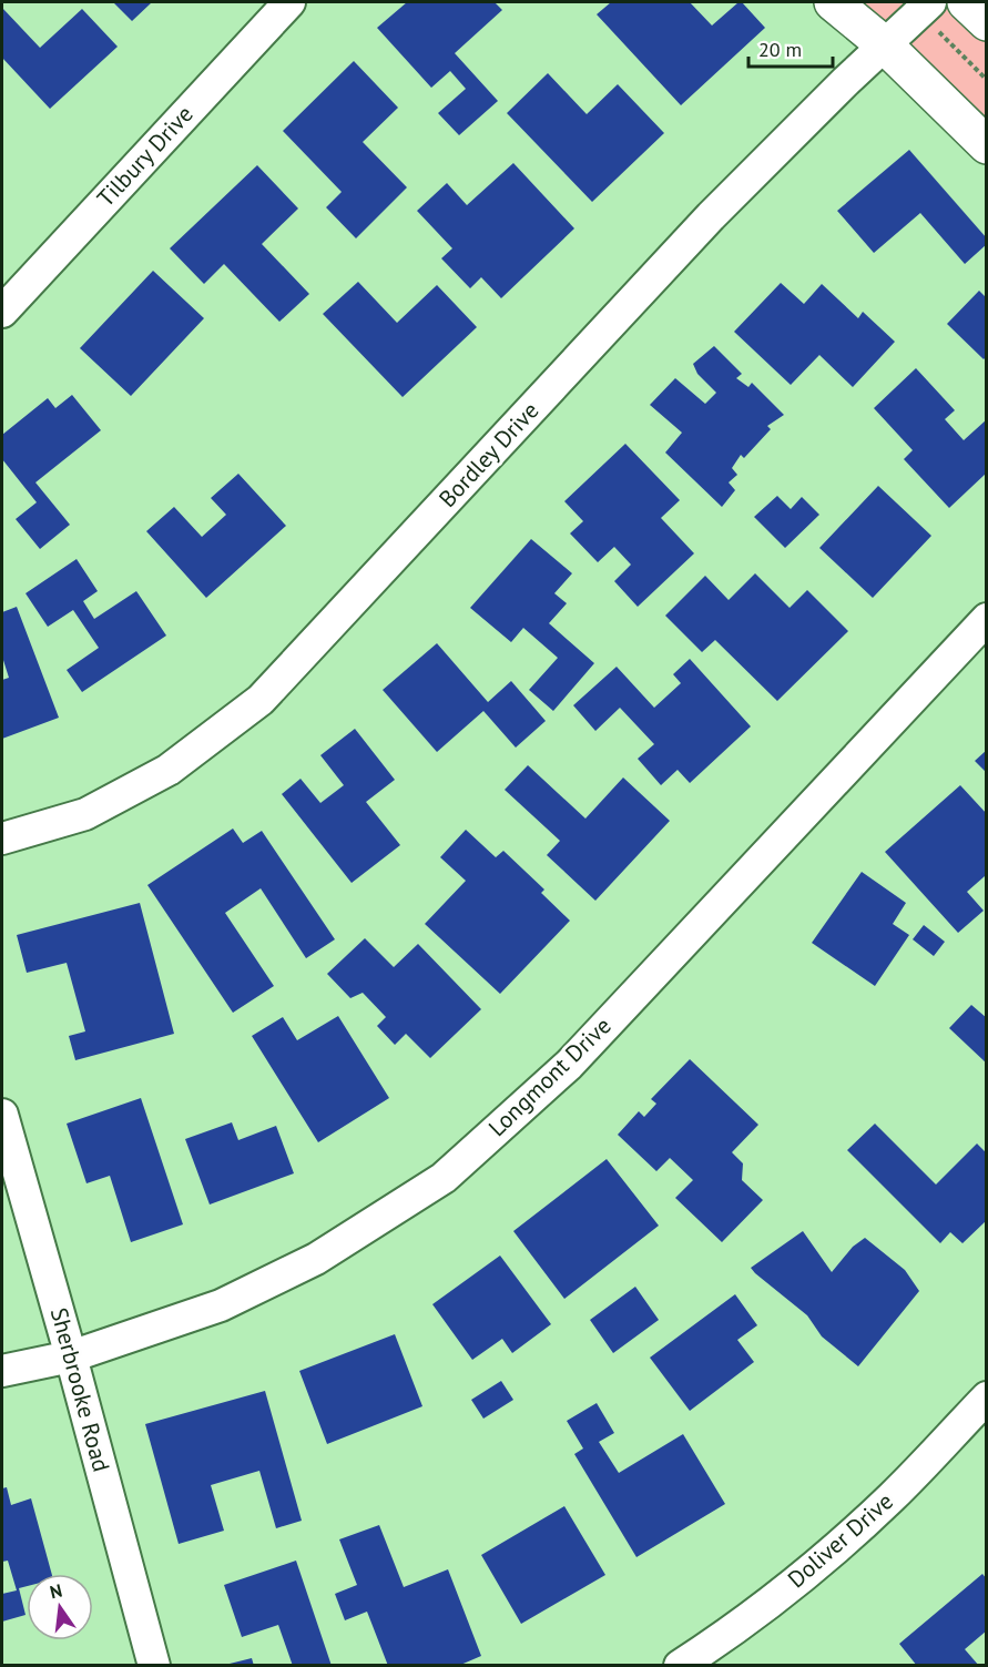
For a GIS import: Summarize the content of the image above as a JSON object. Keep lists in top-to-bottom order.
{
  "streets": {
    "street": [
      "Tilbury Drive",
      "Bordley Drive",
      "Longmont Drive",
      "Sherbrooke Road",
      "Doliver Drive"
    ]
  },
  "crossings": [
    ["Longmont Drive", "Sherbrooke Road"]
  ],
  "scale_bar": "20 m",
  "north": "top"
}
